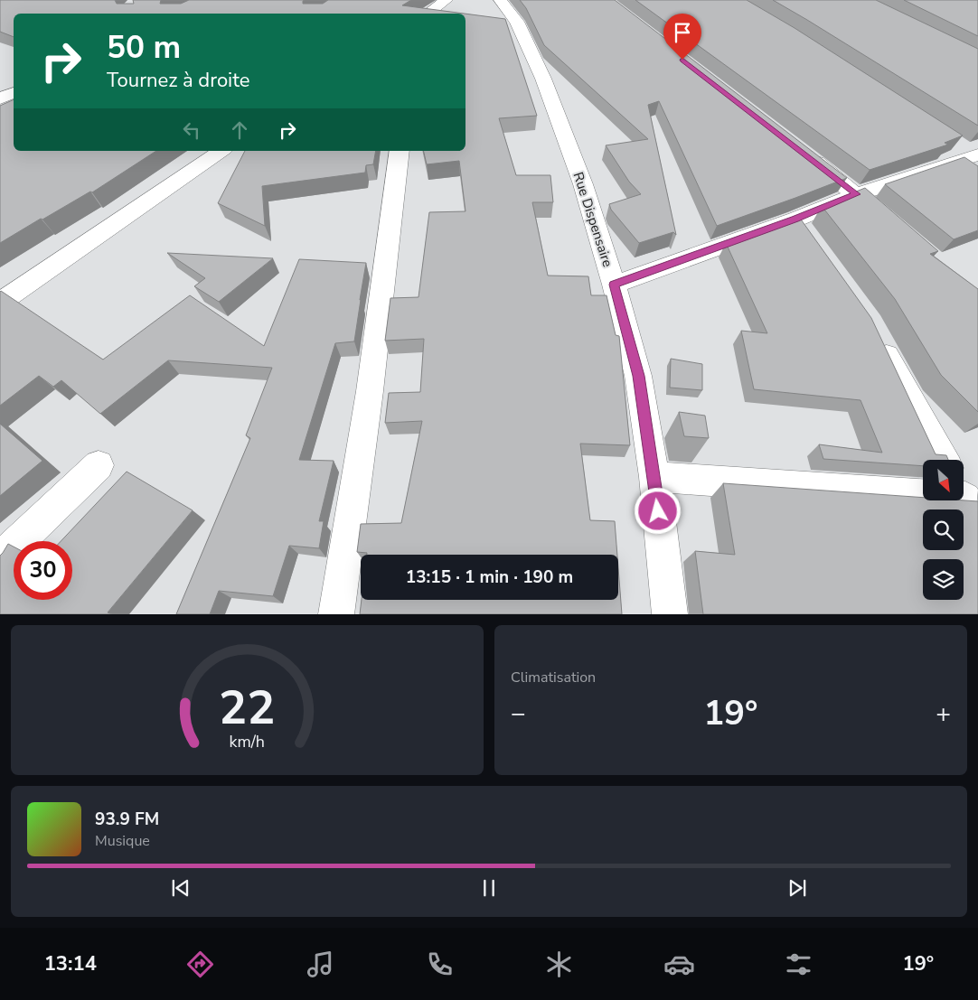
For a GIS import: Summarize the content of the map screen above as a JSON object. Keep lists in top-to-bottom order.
{
  "streets": {
    "street": ["Rue Dispensaire"]
  },
  "north": "bottom right",
  "page": {
    "turn": ["50 m", "Tournez à droite"],
    "limit": "30",
    "trip": "13:15 · 1 min · 190 m",
    "tile": "Climatisation",
    "heat": ["−", "19°", "+"],
    "song": ["93.9 FM", "Musique"],
    "tabs": ["13:14", "19°"],
    "gauge": ["22", "km/h"]
  }
}
